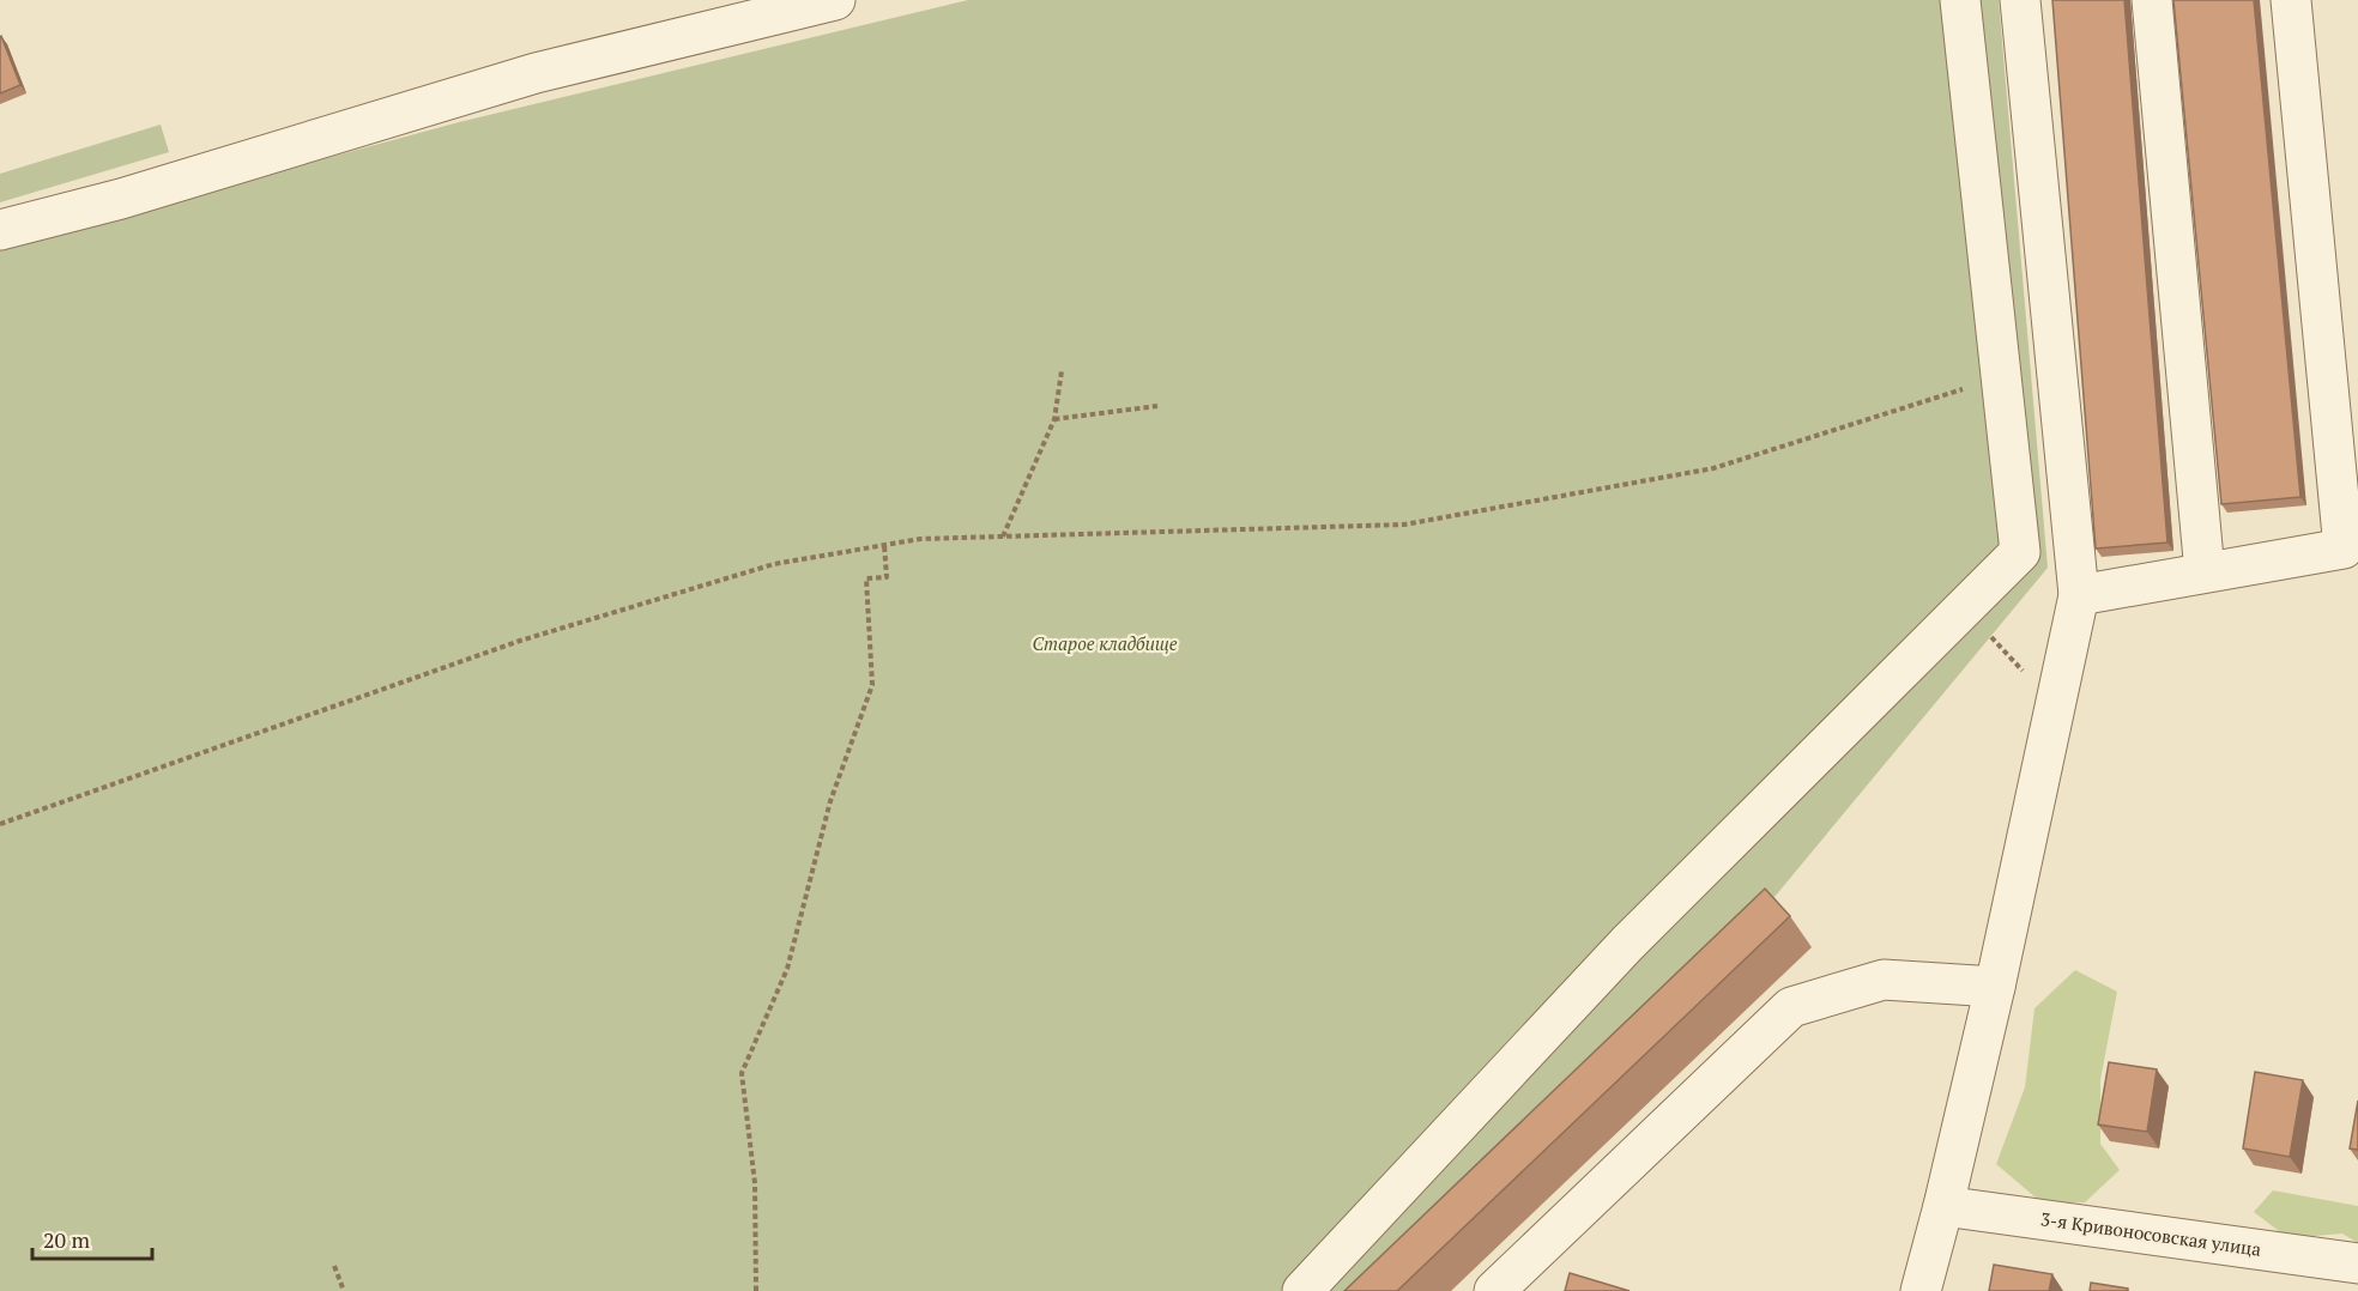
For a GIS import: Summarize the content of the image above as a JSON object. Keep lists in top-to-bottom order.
{
  "streets": {
    "street": ["3-я Кривоносовская улица"]
  },
  "parks": ["Старое кладбище"],
  "scale_bar": "20 m"
}
